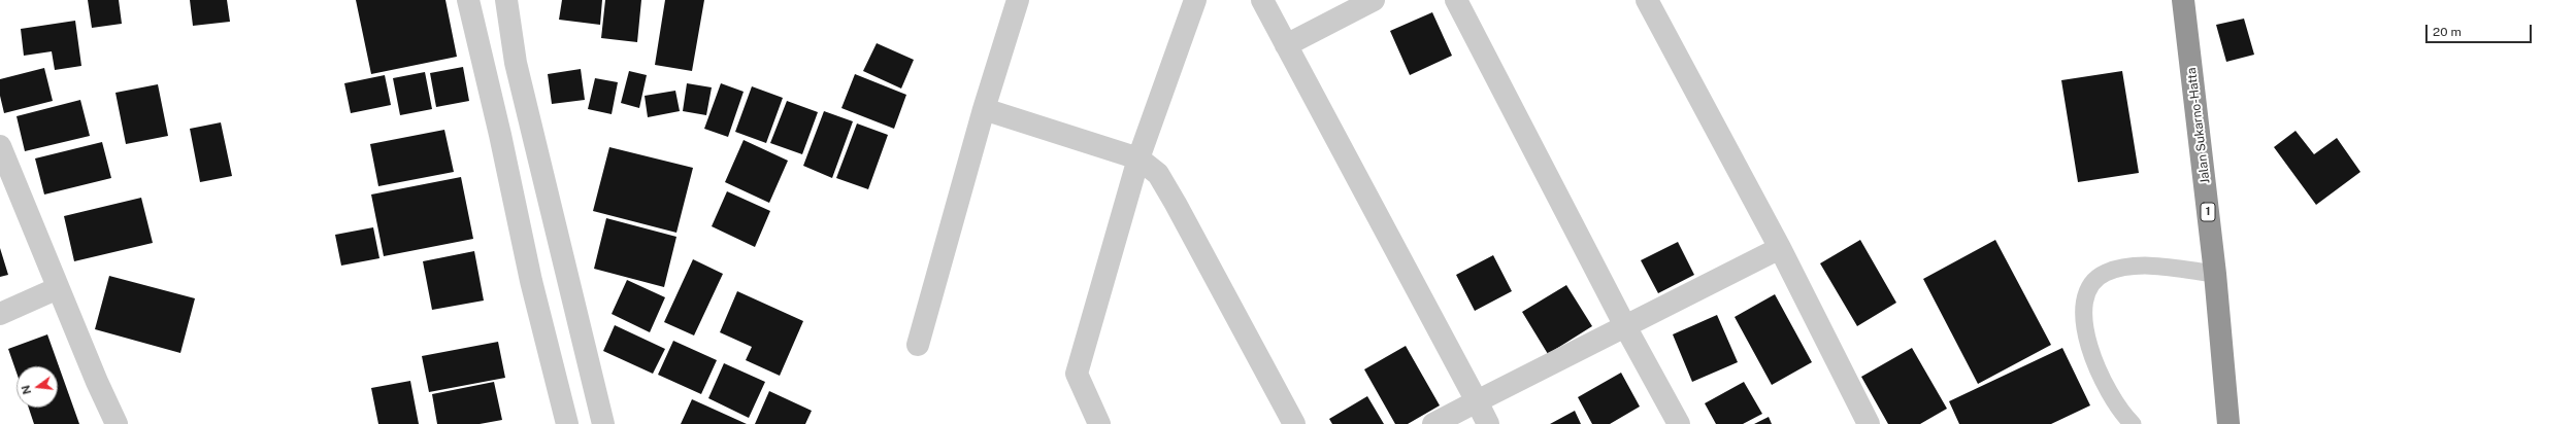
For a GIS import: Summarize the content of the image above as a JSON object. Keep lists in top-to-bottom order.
{
  "streets": {
    "highway": ["Jalan Sukarno-Hatta", "1"]
  },
  "scale_bar": "20 m",
  "north": "left"
}
